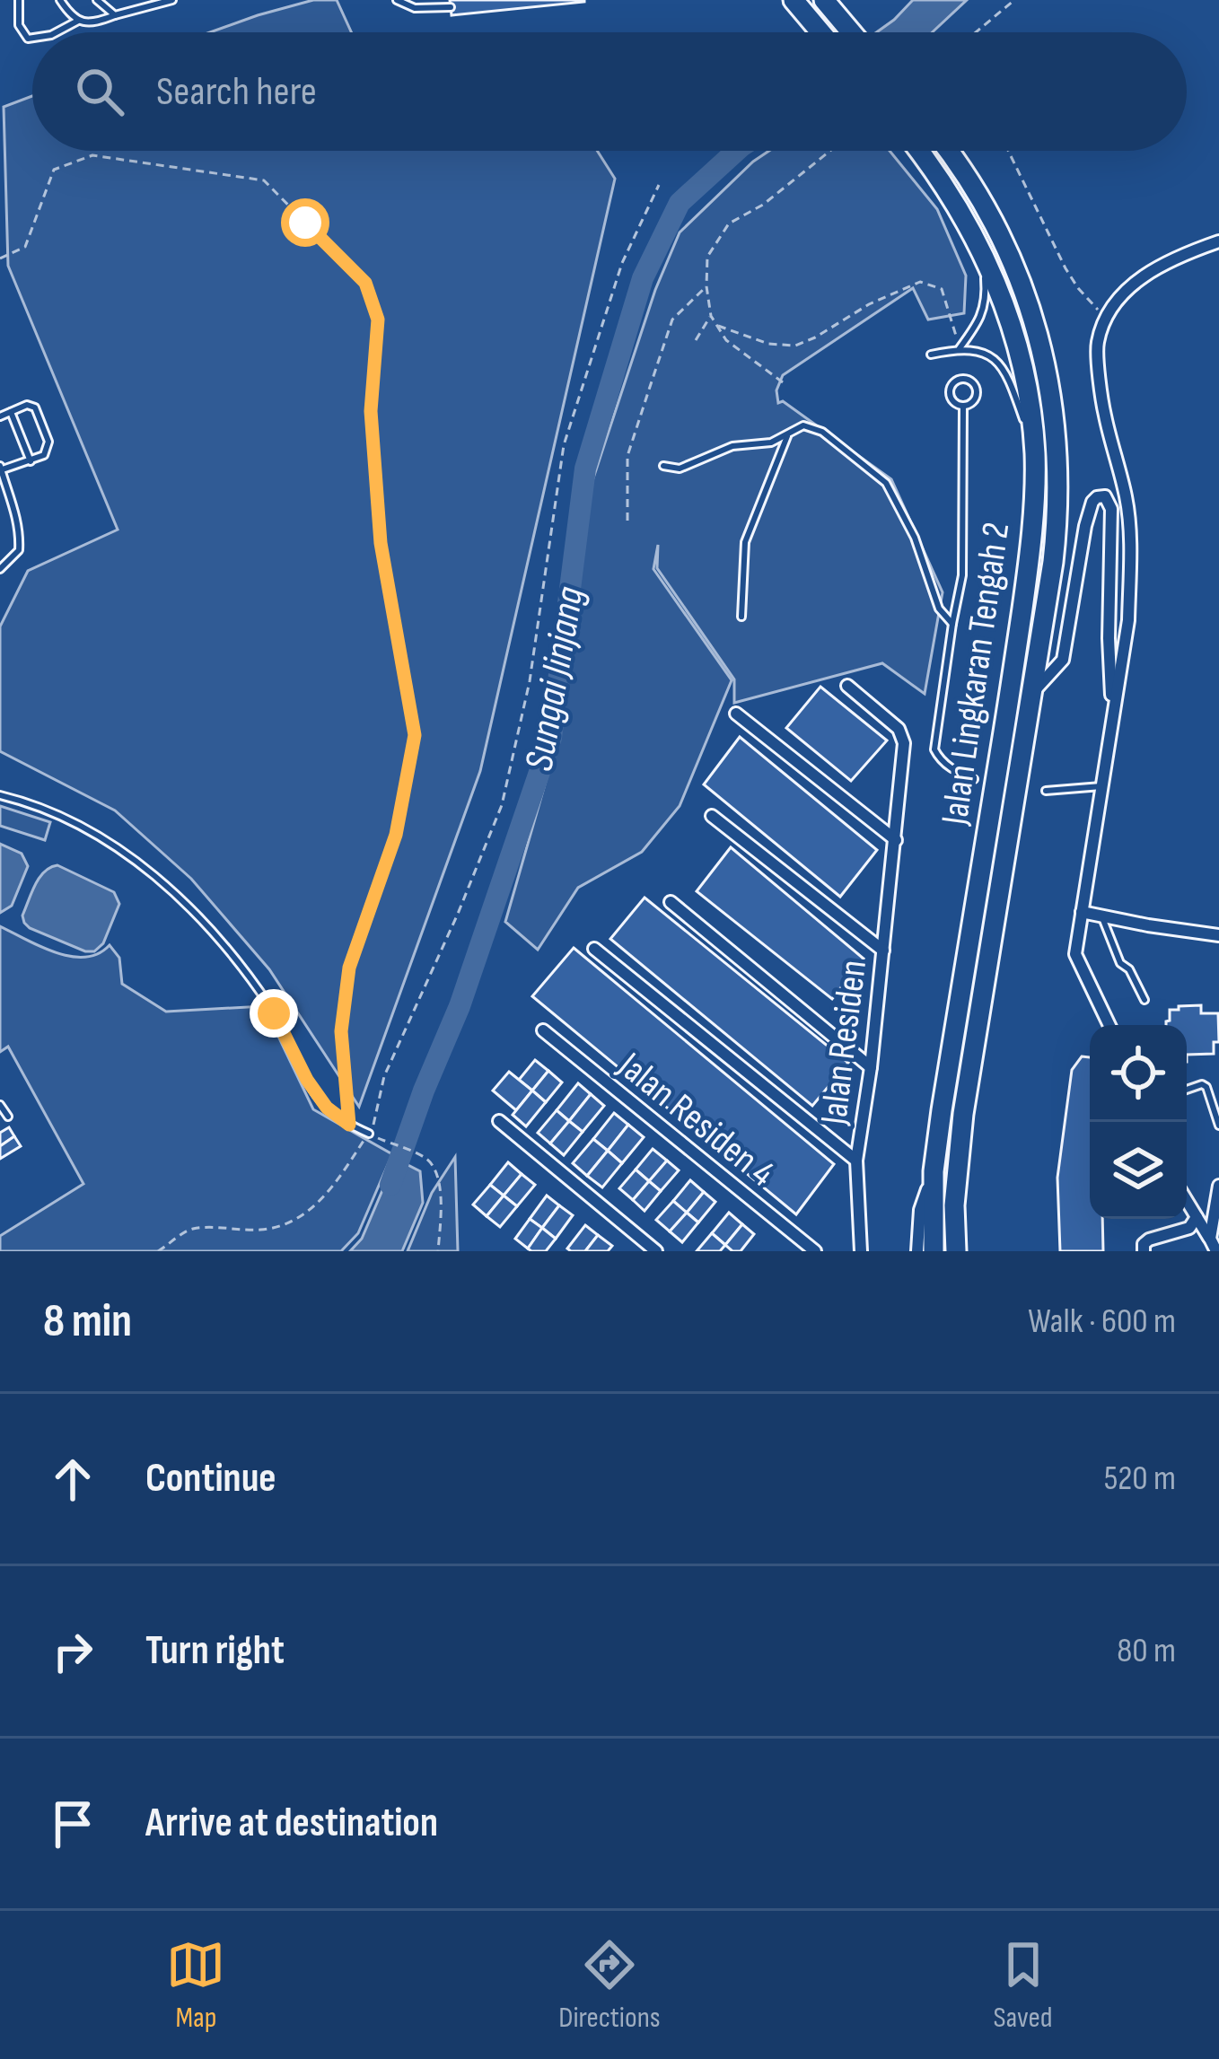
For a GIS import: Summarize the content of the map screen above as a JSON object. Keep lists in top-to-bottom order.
{
  "streets": {
    "highway": ["Jalan Lingkaran Tengah 2"],
    "street": ["Jalan Residen", "Jalan Residen 4"]
  },
  "water": ["Sungai Jinjang"],
  "page": {
    "search": "Search here",
    "heading": ["8 min", "Walk · 600 m"],
    "list": [
      ["Continue", "520 m"],
      ["Turn right", "80 m"],
      "Arrive at destination"
    ],
    "nav": ["Map", "Directions", "Saved"]
  }
}
